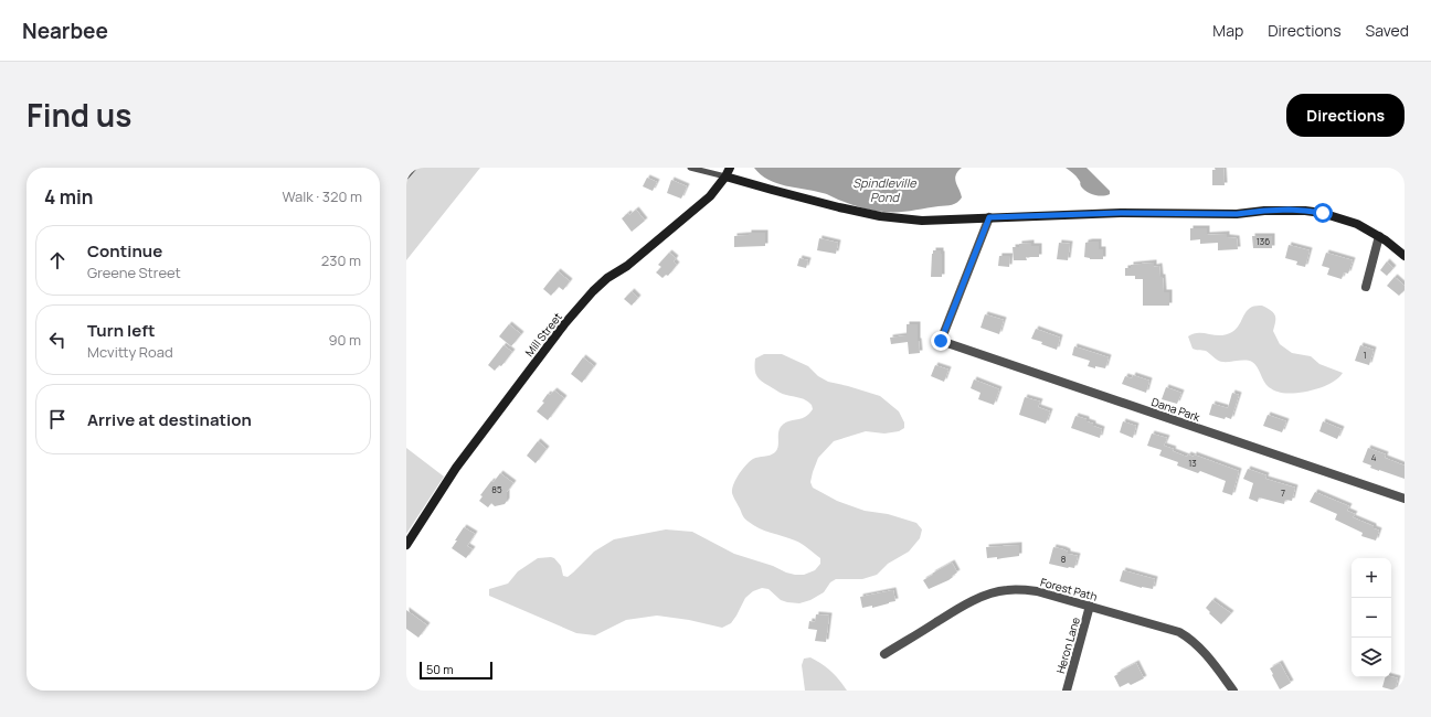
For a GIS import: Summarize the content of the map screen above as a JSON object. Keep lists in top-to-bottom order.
{
  "streets": {
    "street": [
      "Mill Street",
      "Dana Park",
      "Forest Path",
      "Heron Lane"
    ]
  },
  "crossings": [
    ["Forest Path", "Heron Lane"]
  ],
  "water": ["Spindleville Pond"],
  "house_numbers": [
    "136",
    "1",
    "4",
    "13",
    "85",
    "7",
    "8"
  ],
  "scale_bar": "50 m",
  "page": {
    "header": "Nearbee",
    "nav": ["Map", "Directions", "Saved"],
    "title": "Find us",
    "buttons": "Directions",
    "heading": ["4 min", "Walk · 320 m"],
    "list": [
      ["Continue", "Greene Street", "230 m"],
      ["Turn left", "Mcvitty Road", "90 m"],
      "Arrive at destination"
    ],
    "map_buttons": ["+", "−"],
    "scale": "50 m"
  }
}
